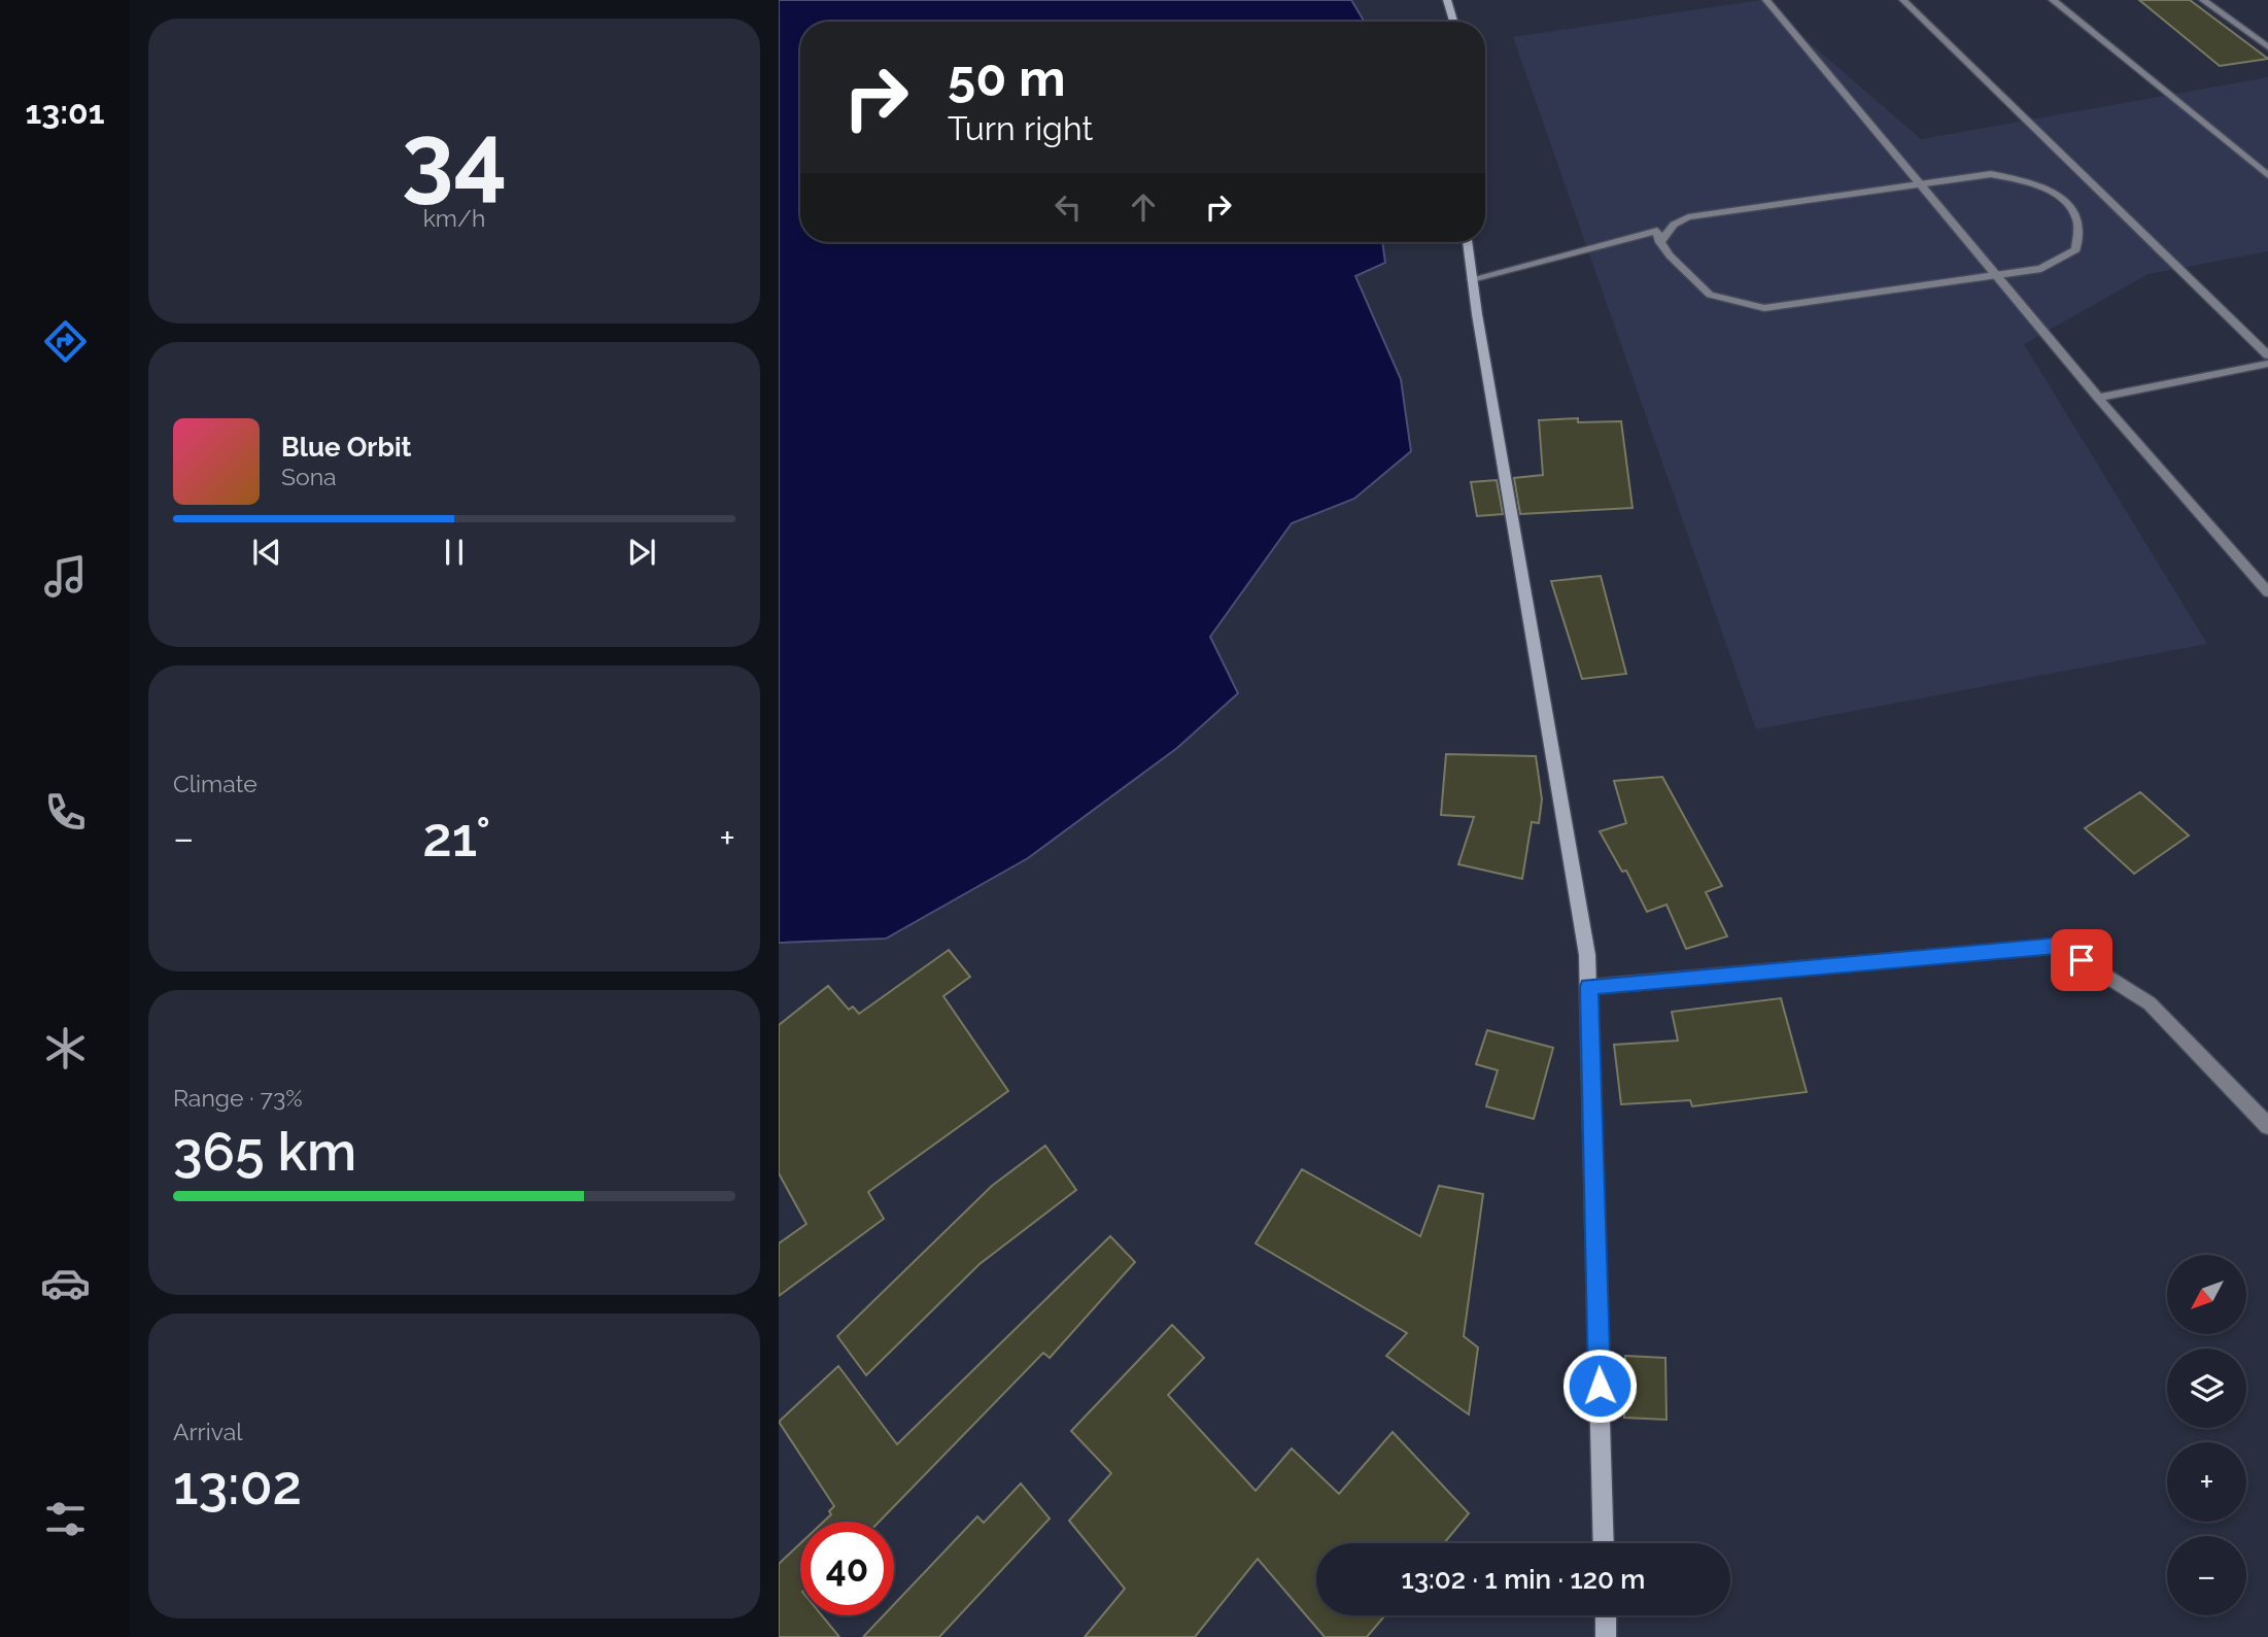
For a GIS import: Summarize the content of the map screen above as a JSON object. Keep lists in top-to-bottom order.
{
  "north": "bottom left",
  "page": {
    "tabs": "13:01",
    "tile": [
      ["34", "km/h"],
      "Climate",
      ["Range · 73%", "365 km"],
      ["Arrival", "13:02"]
    ],
    "turn": ["50 m", "Turn right"],
    "song": ["Blue Orbit", "Sona"],
    "heat": ["−", "21°", "+"],
    "map_buttons": ["+", "−"],
    "limit": "40",
    "trip": "13:02 · 1 min · 120 m"
  }
}
